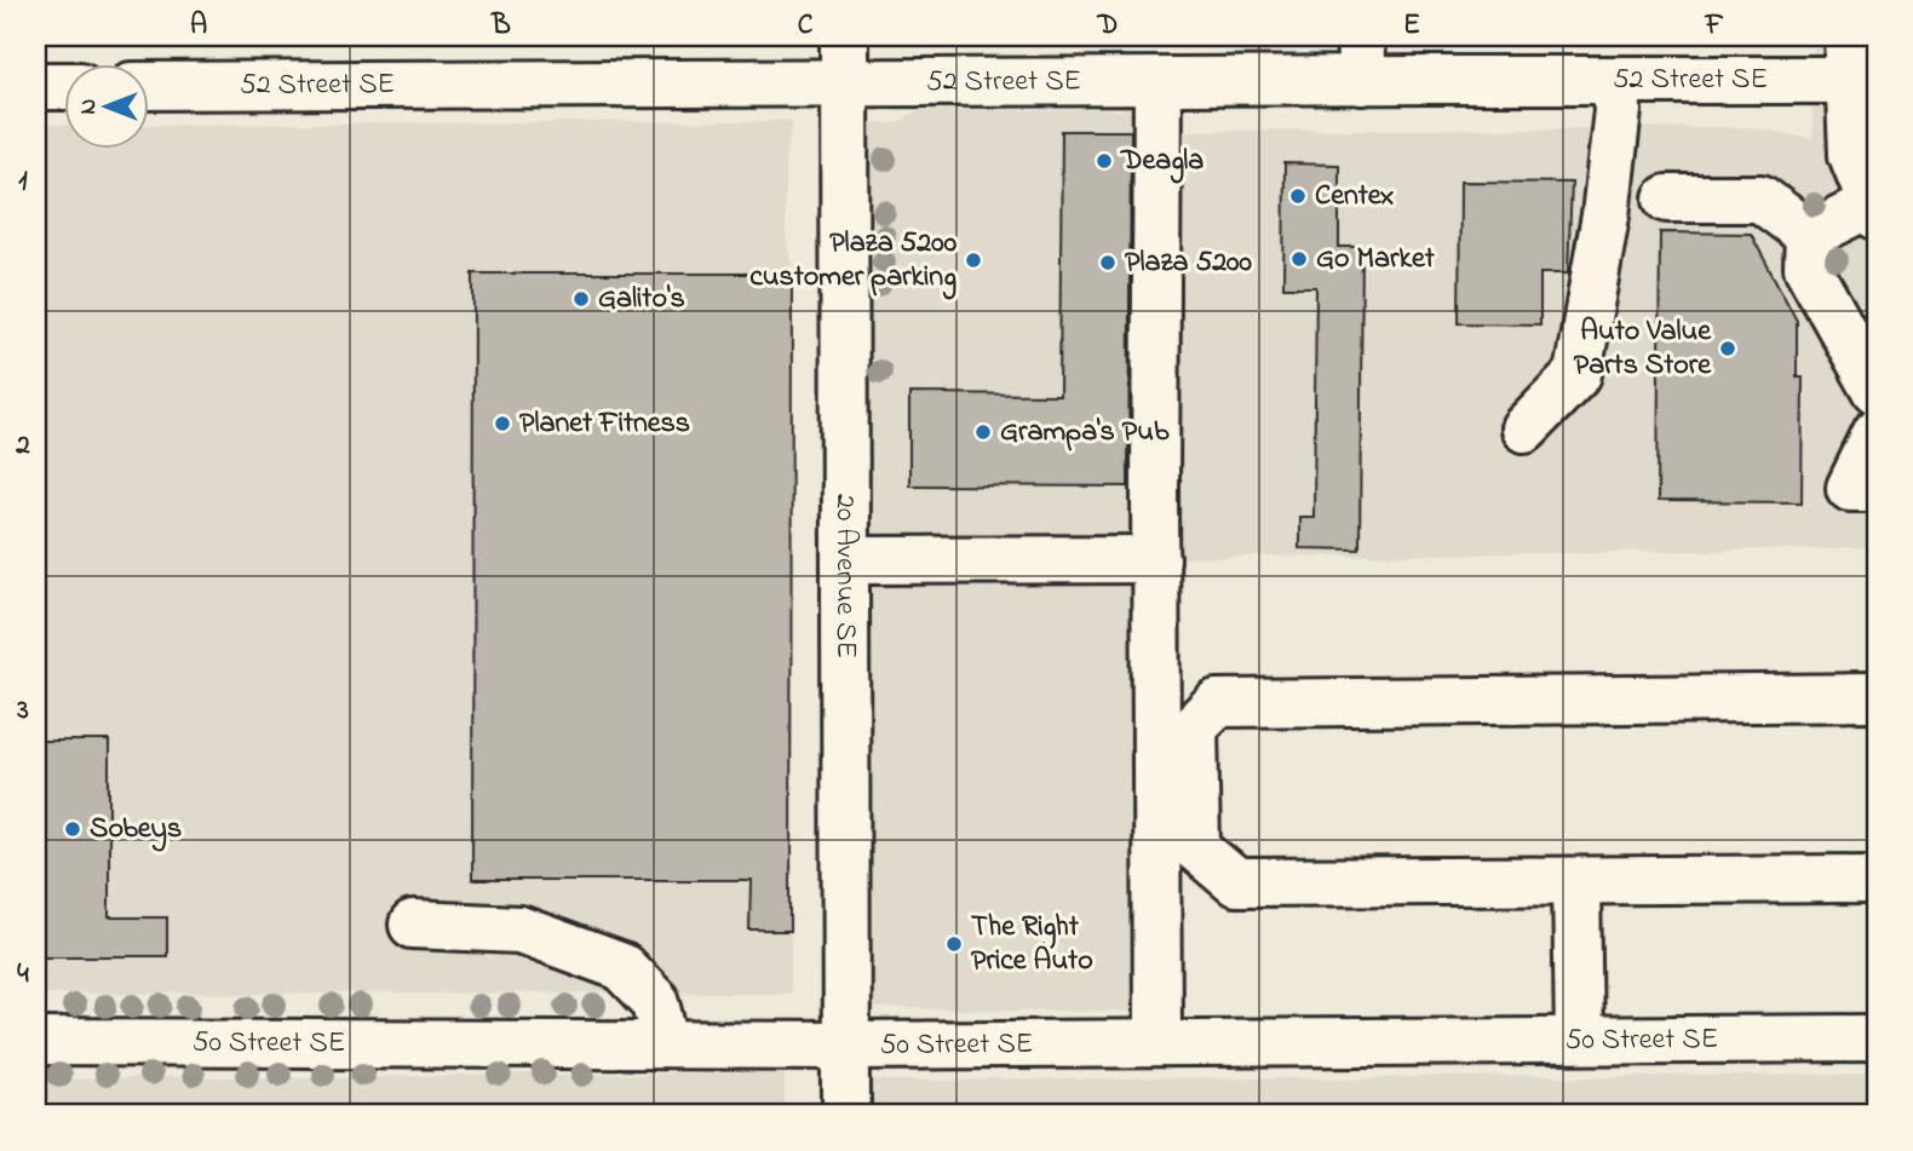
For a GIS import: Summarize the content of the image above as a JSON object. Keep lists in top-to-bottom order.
{
  "streets": {
    "street": ["52 Street SE", "20 Avenue SE", "50 Street SE"]
  },
  "crossings": [
    ["52 Street SE", "20 Avenue SE"],
    ["20 Avenue SE", "50 Street SE"]
  ],
  "places": [
    "Deagla",
    "Centex",
    "Go Market",
    "Plaza 5200 customer parking",
    "Plaza 5200",
    "Galito's",
    "Auto Value Parts Store",
    "Planet Fitness",
    "Grampa's Pub",
    "Sobeys",
    "The Right Price Auto"
  ],
  "north": "left",
  "grid": {
    "columns": [
      "A",
      "B",
      "C",
      "D",
      "E",
      "F"
    ],
    "rows": [
      "1",
      "2",
      "3",
      "4"
    ]
  }
}
